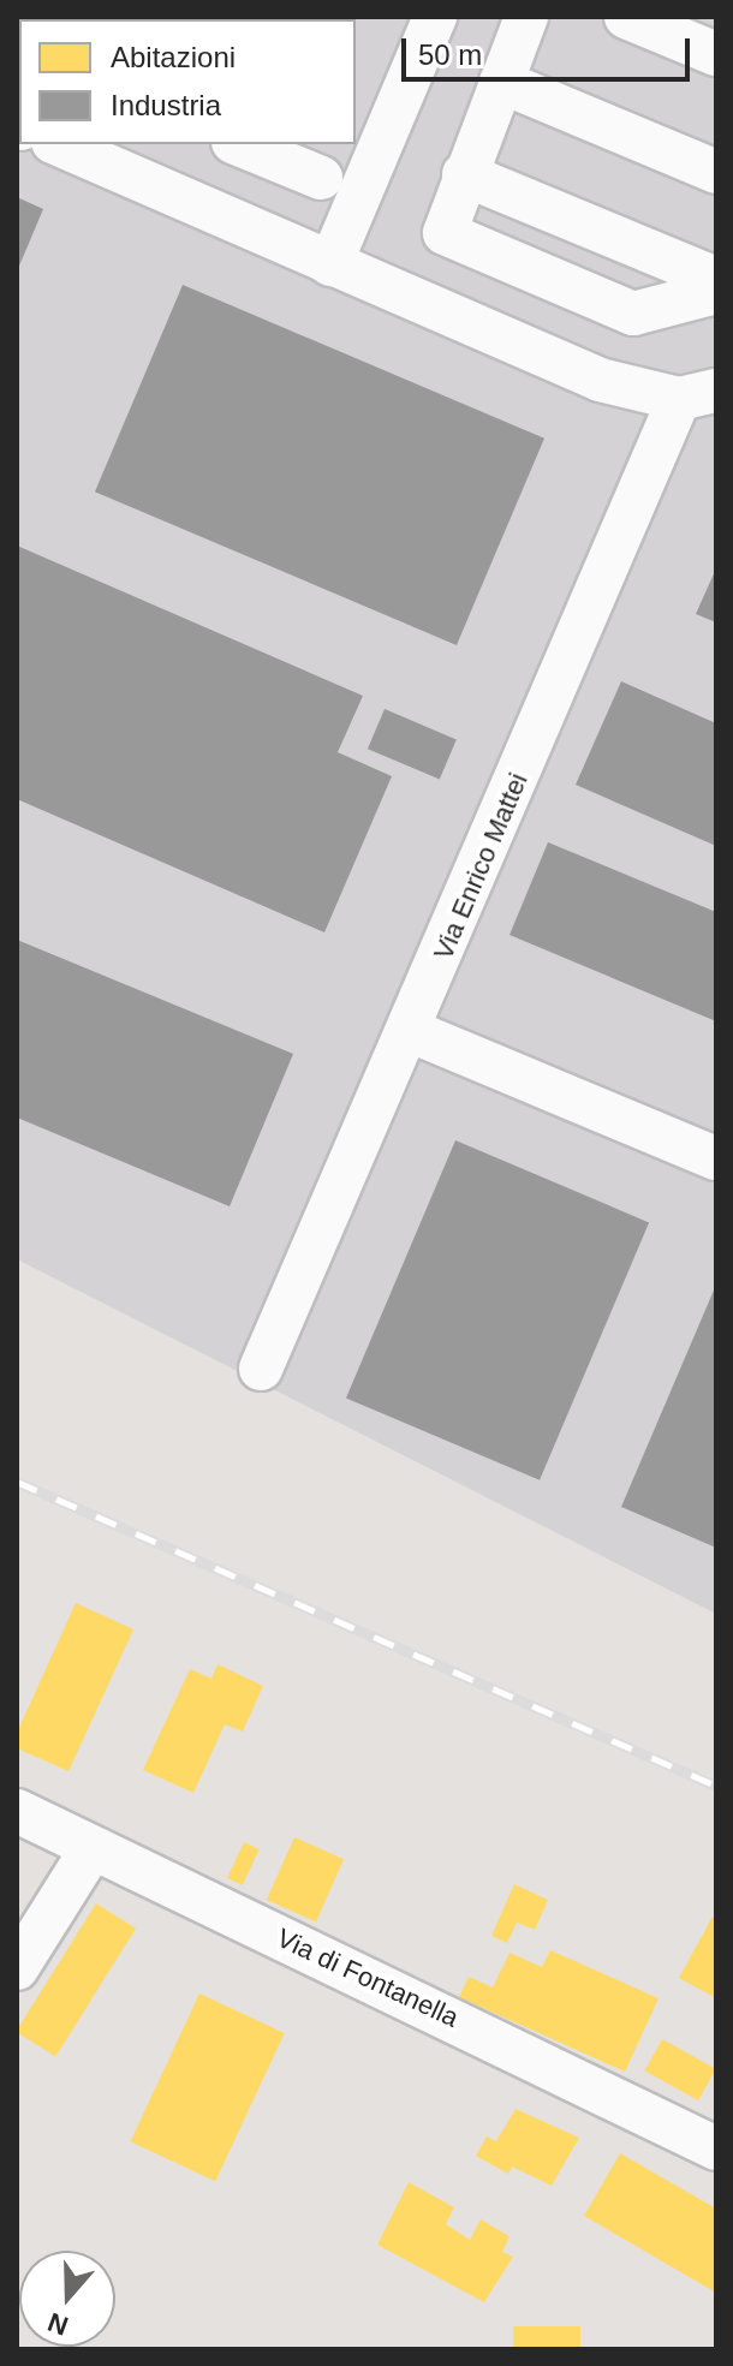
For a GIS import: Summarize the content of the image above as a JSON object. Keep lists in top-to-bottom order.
{
  "streets": {
    "street": ["Via Enrico Mattei", "Via di Fontanella"]
  },
  "legend": ["Abitazioni", "Industria"],
  "scale_bar": "50 m",
  "north": "bottom"
}
